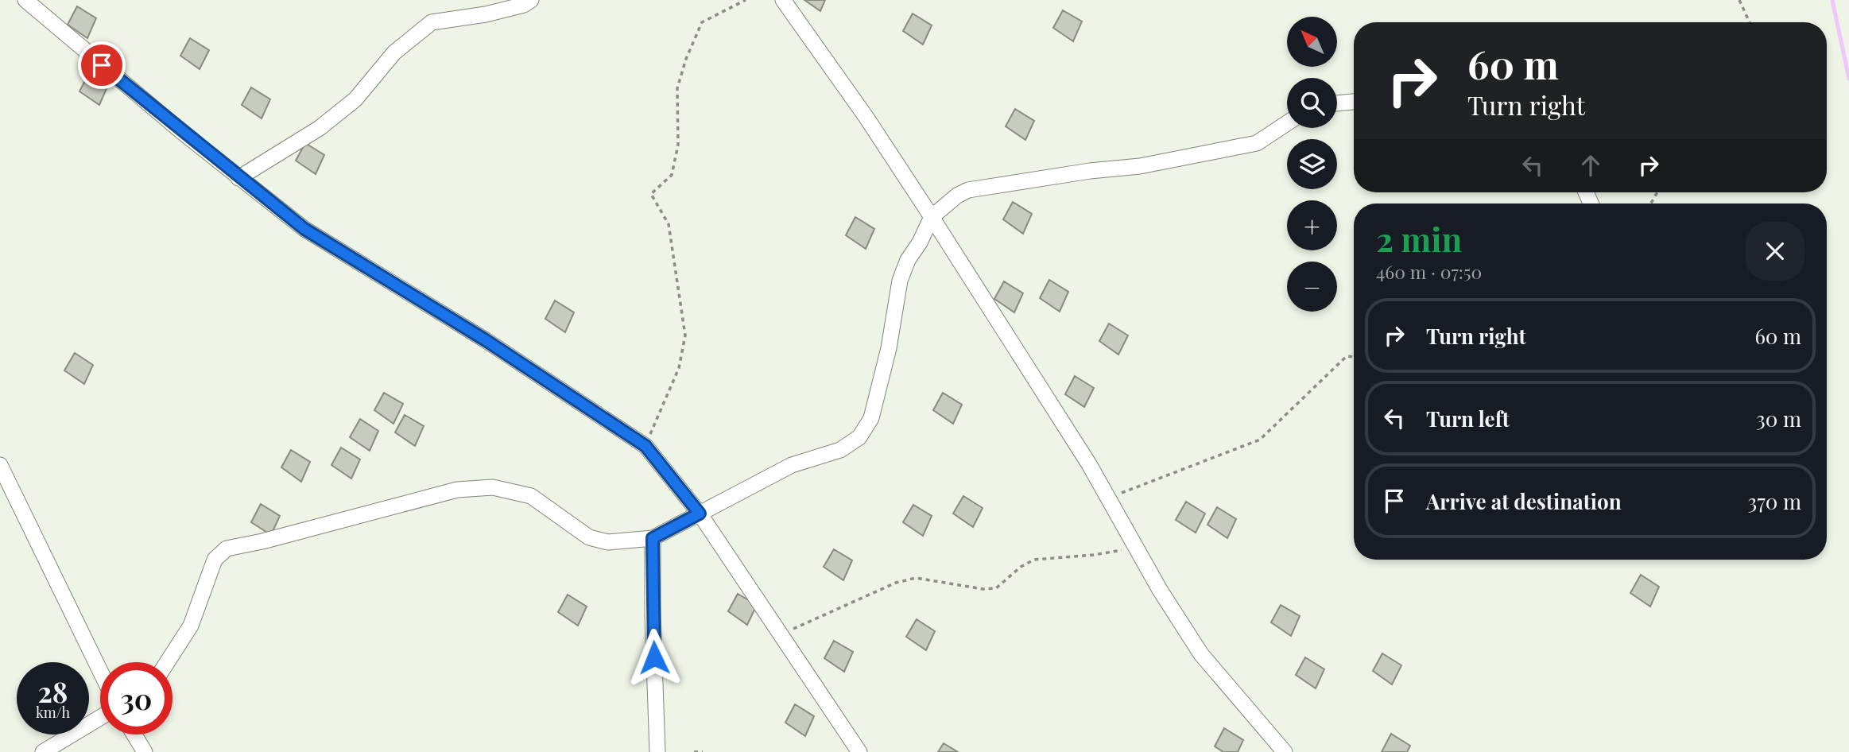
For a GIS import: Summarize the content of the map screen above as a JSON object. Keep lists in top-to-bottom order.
{
  "north": "top left",
  "page": {
    "map_buttons": ["+", "−"],
    "turn": ["60 m", "Turn right"],
    "heading": ["2 min", "460 m · 07:50"],
    "list": [
      {
        "name": "Turn right",
        "value": "60 m"
      },
      {
        "name": "Turn left",
        "value": "30 m"
      },
      {
        "name": "Arrive at destination",
        "value": "370 m"
      }
    ],
    "speed": "28 km/h",
    "limit": "30"
  }
}
